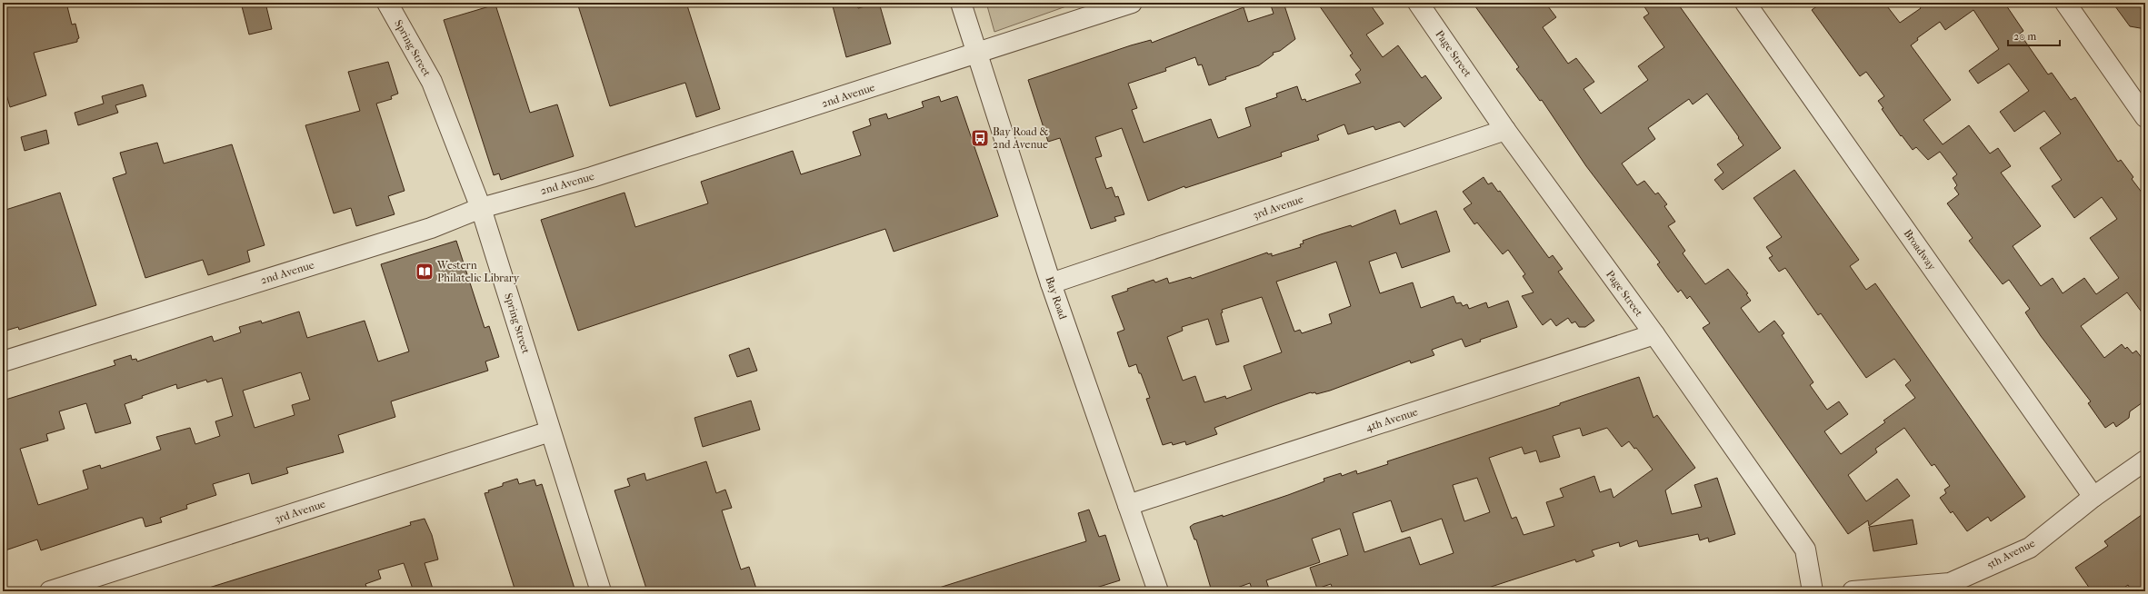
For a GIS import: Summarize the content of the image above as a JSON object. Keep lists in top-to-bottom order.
{
  "streets": {
    "street": [
      "Spring Street",
      "Page Street",
      "2nd Avenue",
      "3rd Avenue",
      "Broadway",
      "Bay Road",
      "4th Avenue",
      "5th Avenue"
    ]
  },
  "crossings": [
    ["Spring Street", "2nd Avenue"],
    ["Spring Street", "3rd Avenue"],
    ["Page Street", "3rd Avenue"],
    ["Page Street", "4th Avenue"],
    ["2nd Avenue", "Bay Road"],
    ["3rd Avenue", "Bay Road"],
    ["Broadway", "5th Avenue"],
    ["Bay Road", "4th Avenue"]
  ],
  "places": {
    "bus stop": ["Bay Road & 2nd Avenue"],
    "library": ["Western Philatelic Library"]
  },
  "scale_bar": "20 m"
}
